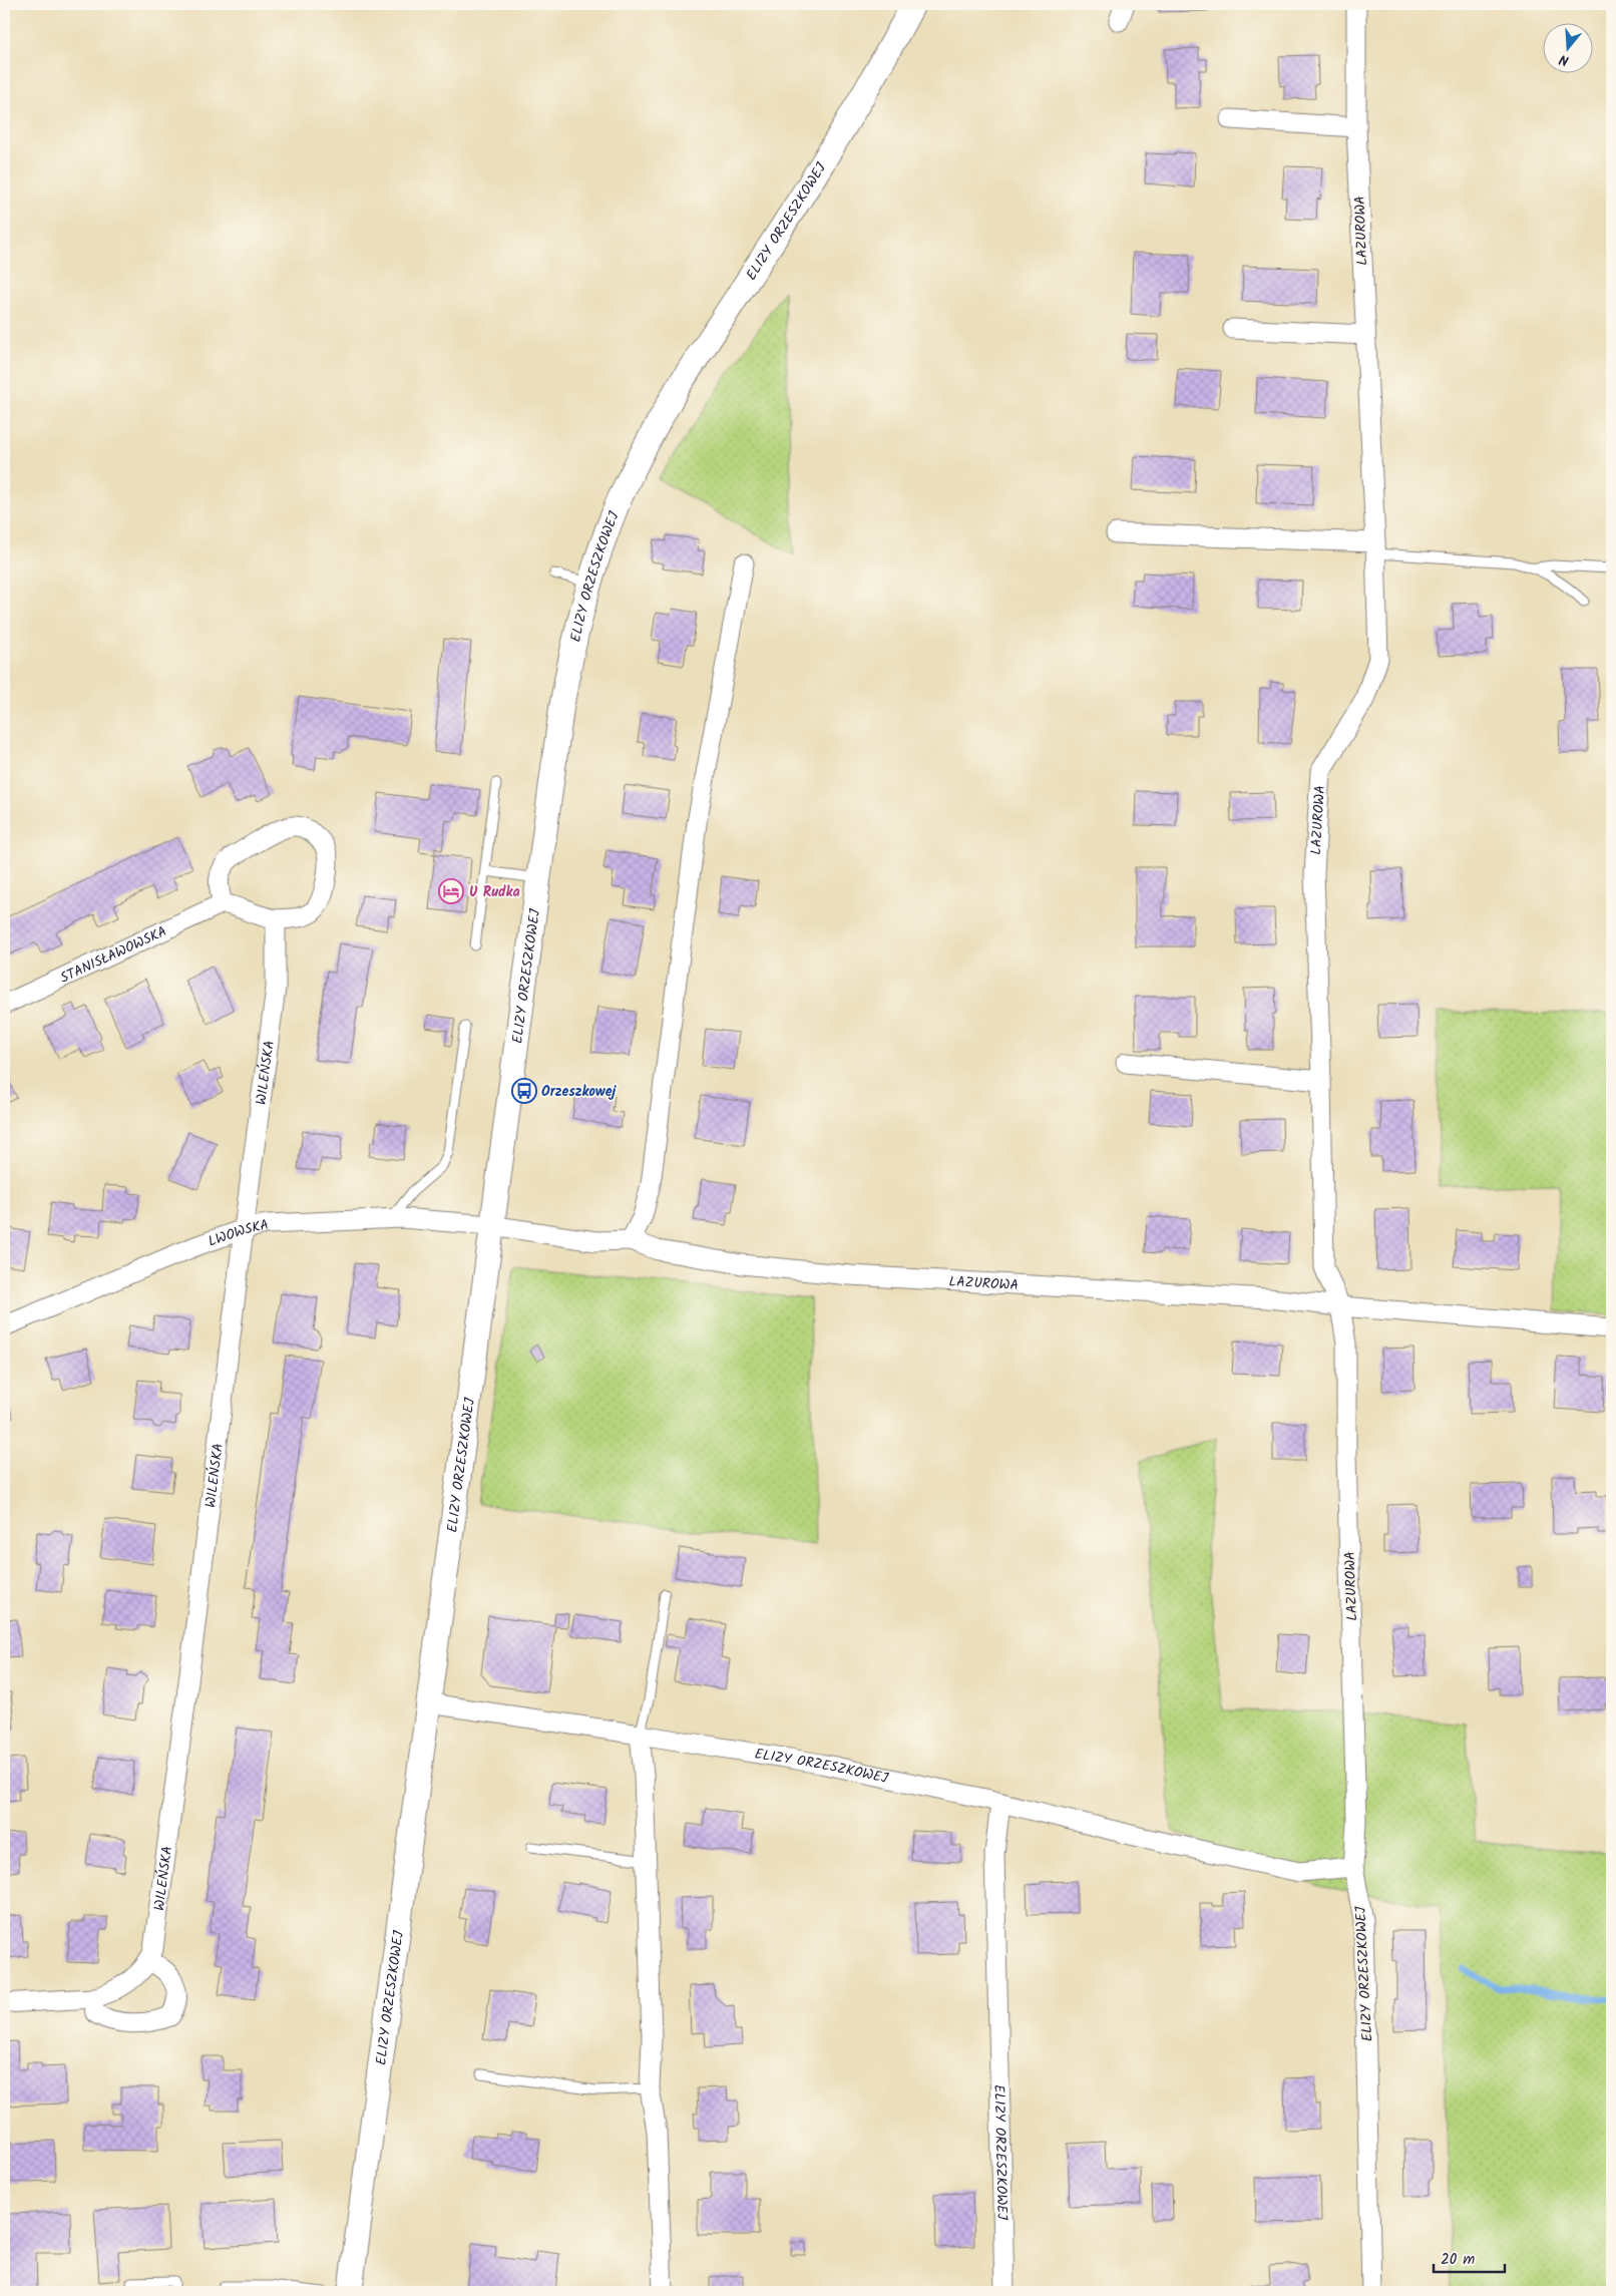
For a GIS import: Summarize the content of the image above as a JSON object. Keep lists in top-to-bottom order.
{
  "streets": {
    "street": [
      "ELIZY ORZESZKOWEJ",
      "LAZUROWA",
      "STANISŁAWOWSKA",
      "WILEŃSKA",
      "LWOWSKA"
    ]
  },
  "crossings": [
    ["ELIZY ORZESZKOWEJ", "LAZUROWA"],
    ["ELIZY ORZESZKOWEJ", "LWOWSKA"],
    ["STANISŁAWOWSKA", "WILEŃSKA"],
    ["WILEŃSKA", "LWOWSKA"]
  ],
  "places": {
    "hotel": ["U Rudka"],
    "bus stop": ["Orzeszkowej"]
  },
  "scale_bar": "20 m",
  "north": "bottom"
}
